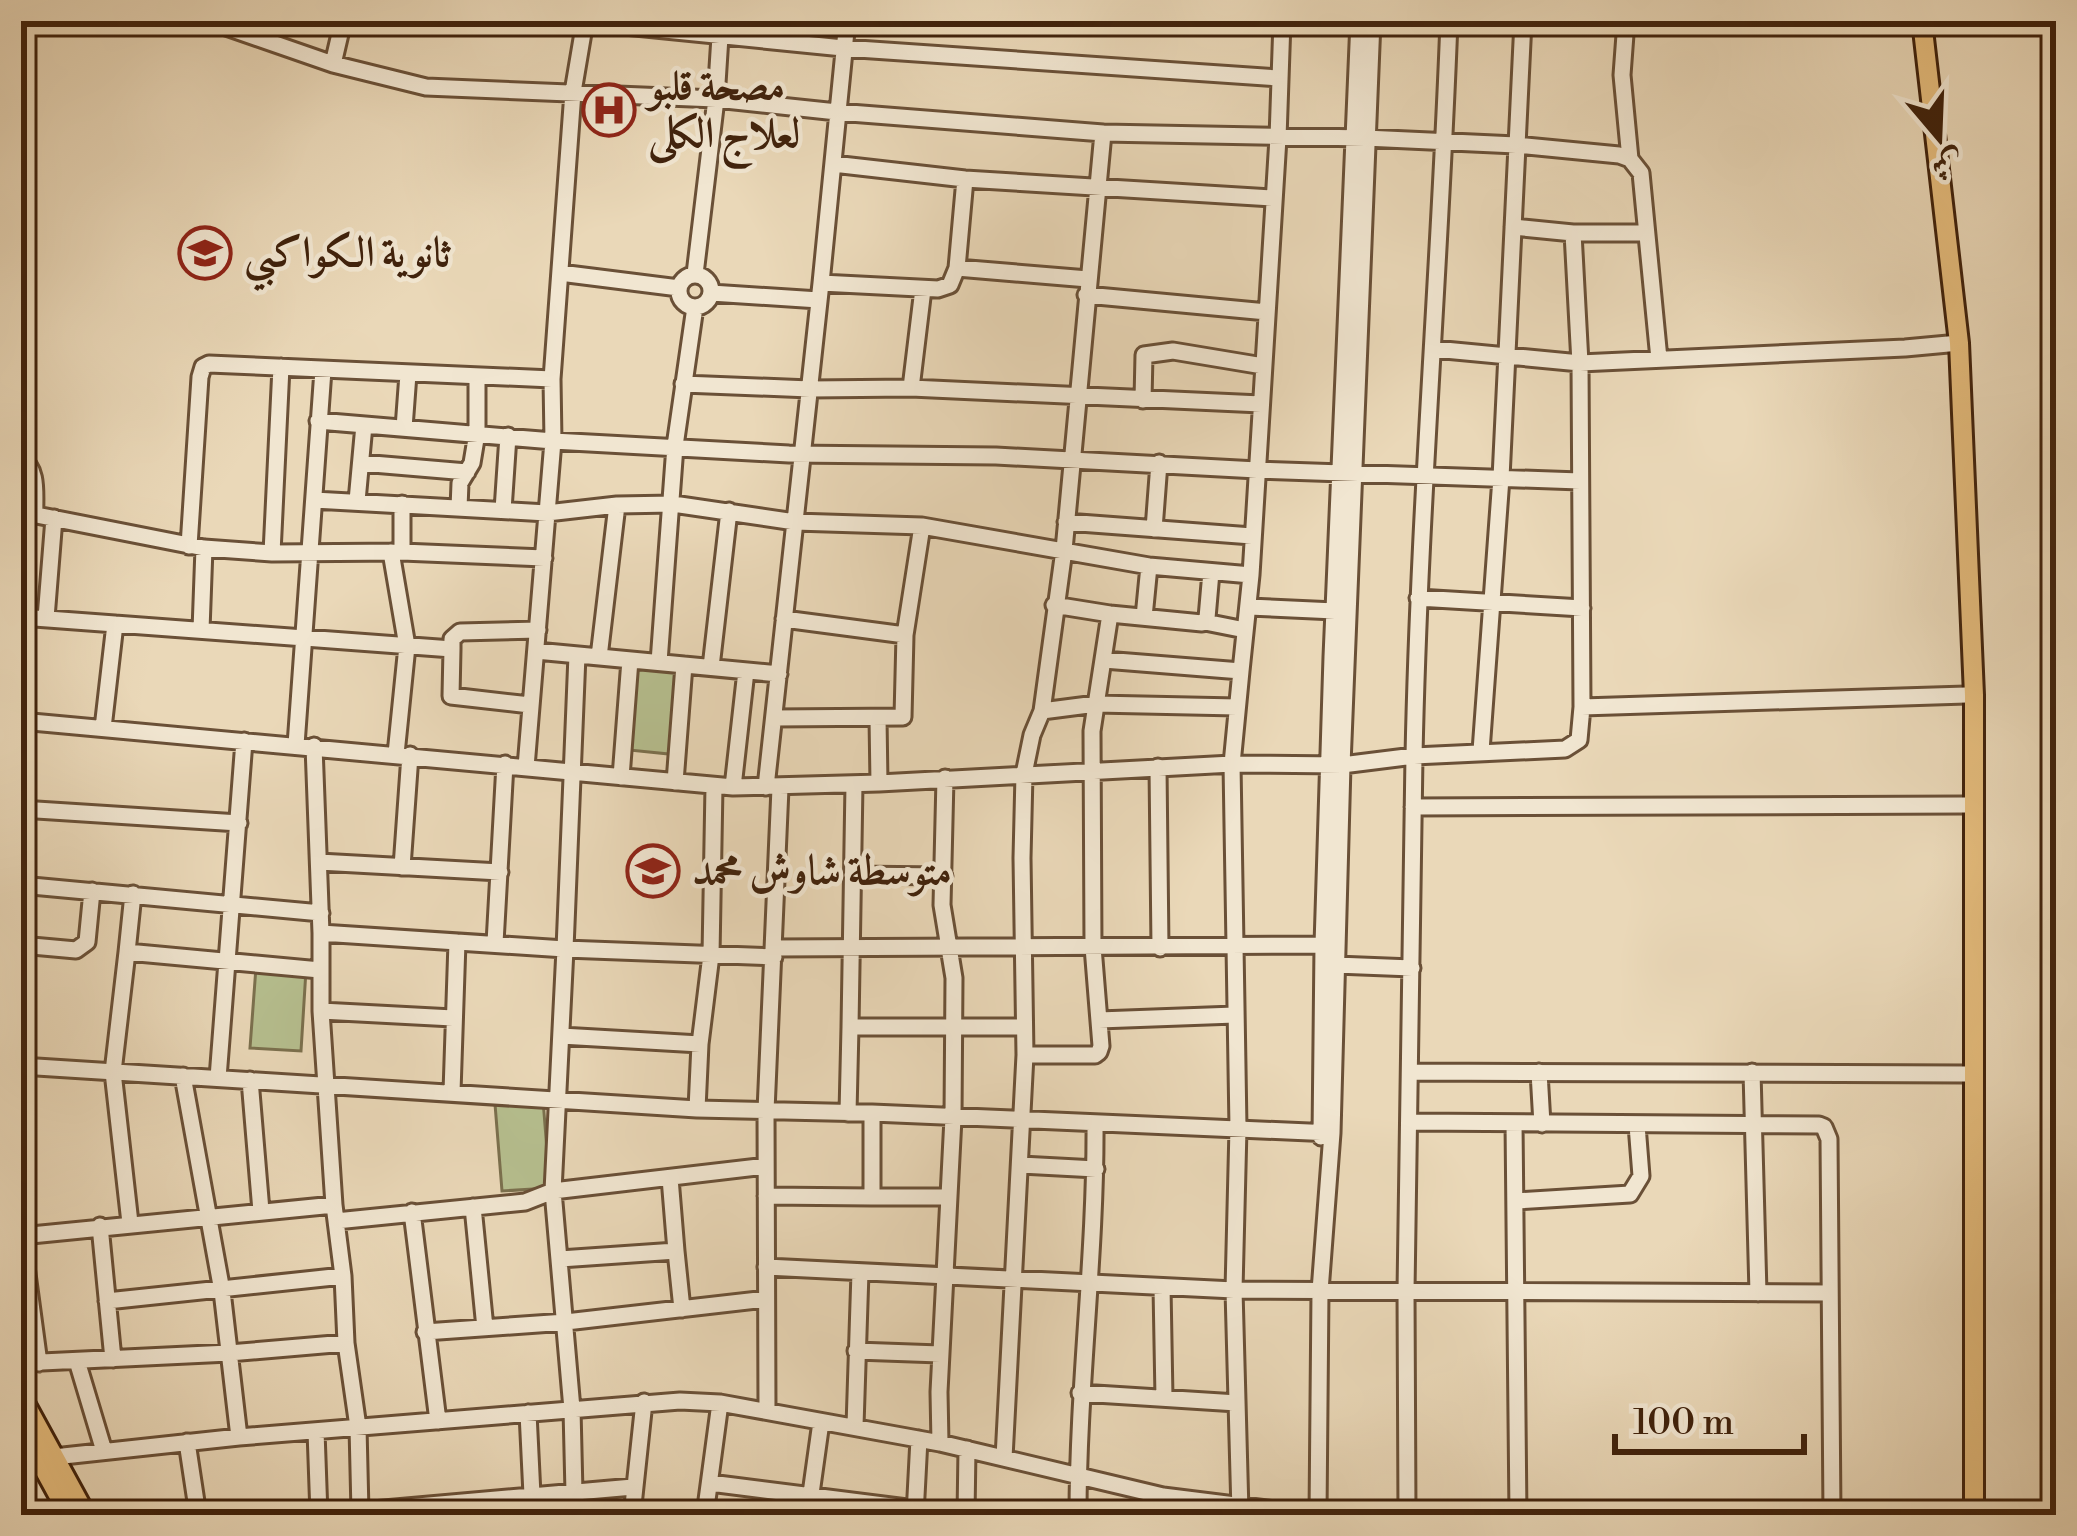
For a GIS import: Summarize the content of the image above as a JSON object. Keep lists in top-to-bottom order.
{
  "places": {
    "hospital": ["مصحة قلبو لعلاج الكلى"],
    "school or university": ["ثانوية الكواكبي", "متوسطة شاوش محمد"]
  },
  "scale_bar": "100 m",
  "north": "bottom"
}
